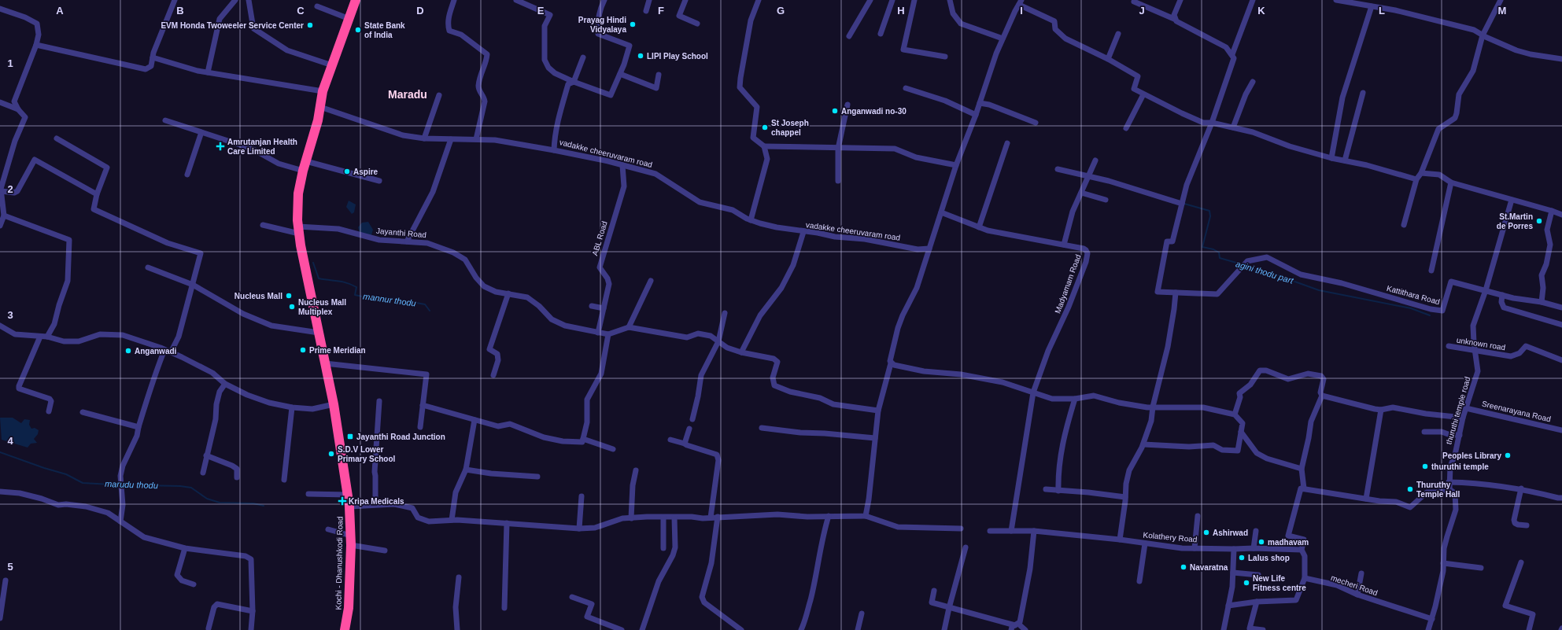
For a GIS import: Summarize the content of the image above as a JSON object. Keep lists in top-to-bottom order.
{
  "streets": {
    "highway": ["Kochi - Dhanushkodi Road"],
    "street": [
      "vadakke cheeruvaram road",
      "Jayanthi Road",
      "ABL Road",
      "Madyamam Road",
      "Kattithara Road",
      "unknown road",
      "thuruthi temple road",
      "Sreenarayana Road",
      "Kolathery Road",
      "mecheri Road"
    ]
  },
  "crossings": [
    ["vadakke cheeruvaram road", "ABL Road"],
    ["Jayanthi Road", "ABL Road"],
    ["Jayanthi Road", "Kochi - Dhanushkodi Road"],
    ["Kattithara Road", "thuruthi temple road"],
    ["unknown road", "thuruthi temple road"],
    ["thuruthi temple road", "Sreenarayana Road"],
    ["thuruthi temple road", "mecheri Road"]
  ],
  "districts": ["Maradu"],
  "water": ["agini thodu part", "mannur thodu", "marudu thodu"],
  "places": {
    "other": [
      "Prayag Hindi Vidyalaya",
      "EVM Honda Twoweeler Service Center",
      "State Bank of India",
      "LIPI Play School",
      "Anganwadi no-30",
      "St Joseph chappel",
      "Aspire",
      "St.Martin de Porres",
      "Nucleus Mall",
      "Nucleus Mall Multiplex",
      "Prime Meridian",
      "Anganwadi",
      "S.D.V Lower Primary School",
      "Peoples Library",
      "thuruthi temple",
      "Thuruthy Temple Hall",
      "Ashirwad",
      "madhavam",
      "Lalus shop",
      "Navaratna",
      "New Life Fitness centre"
    ],
    "health": ["Amrutanjan Health Care Limited", "Kripa Medicals"],
    "transit": ["Jayanthi Road Junction"]
  },
  "grid": {
    "columns": [
      "A",
      "B",
      "C",
      "D",
      "E",
      "F",
      "G",
      "H",
      "I",
      "J",
      "K",
      "L",
      "M"
    ],
    "rows": [
      "1",
      "2",
      "3",
      "4",
      "5"
    ]
  }
}
